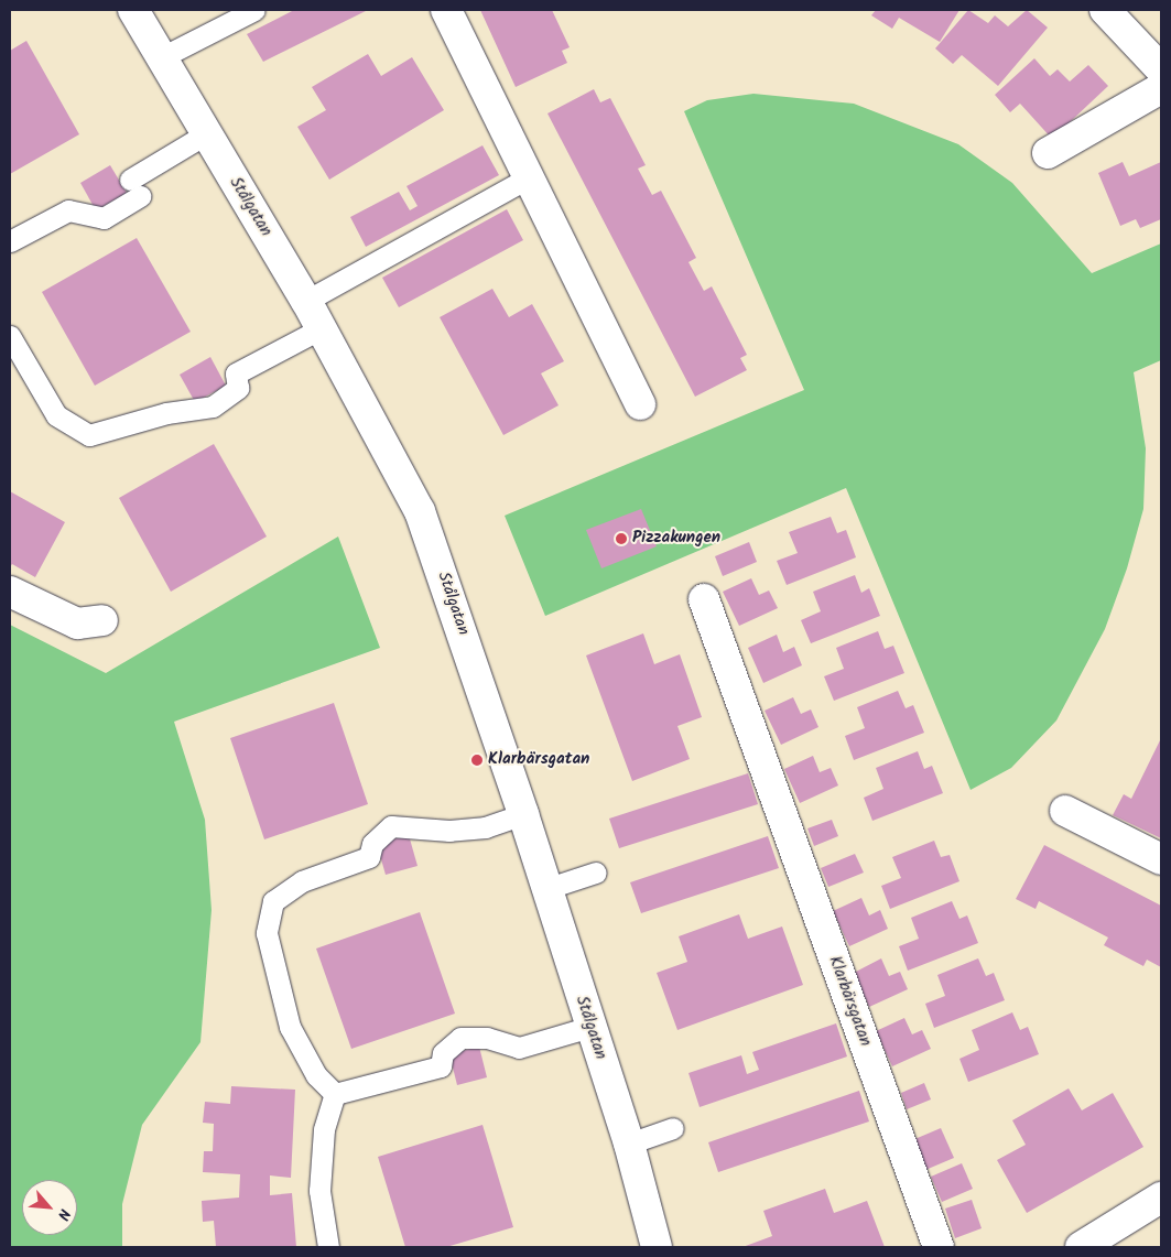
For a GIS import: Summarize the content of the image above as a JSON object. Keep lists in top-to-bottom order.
{
  "streets": {
    "street": ["Stålgatan", "Klarbärsgatan"]
  },
  "places": ["Pizzakungen", "Klarbärsgatan"],
  "north": "bottom right"
}
